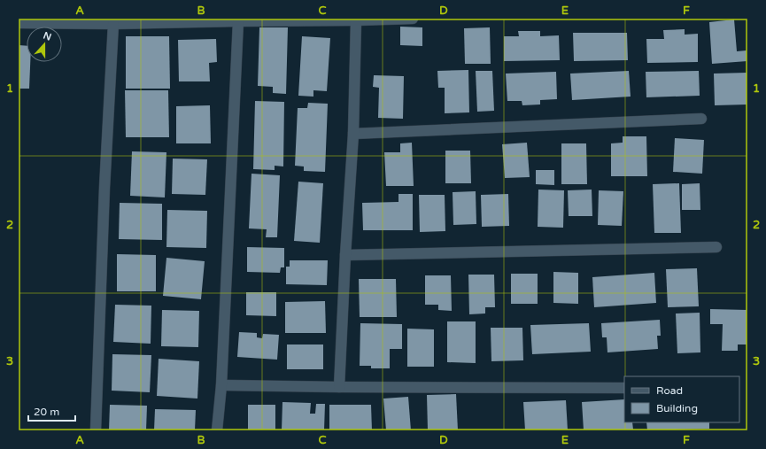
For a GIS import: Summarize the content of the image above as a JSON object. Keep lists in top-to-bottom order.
{
  "legend": ["Road", "Building"],
  "scale_bar": "20 m",
  "north": "top",
  "grid": {
    "columns": [
      "A",
      "B",
      "C",
      "D",
      "E",
      "F"
    ],
    "rows": ["1", "2", "3"]
  }
}
